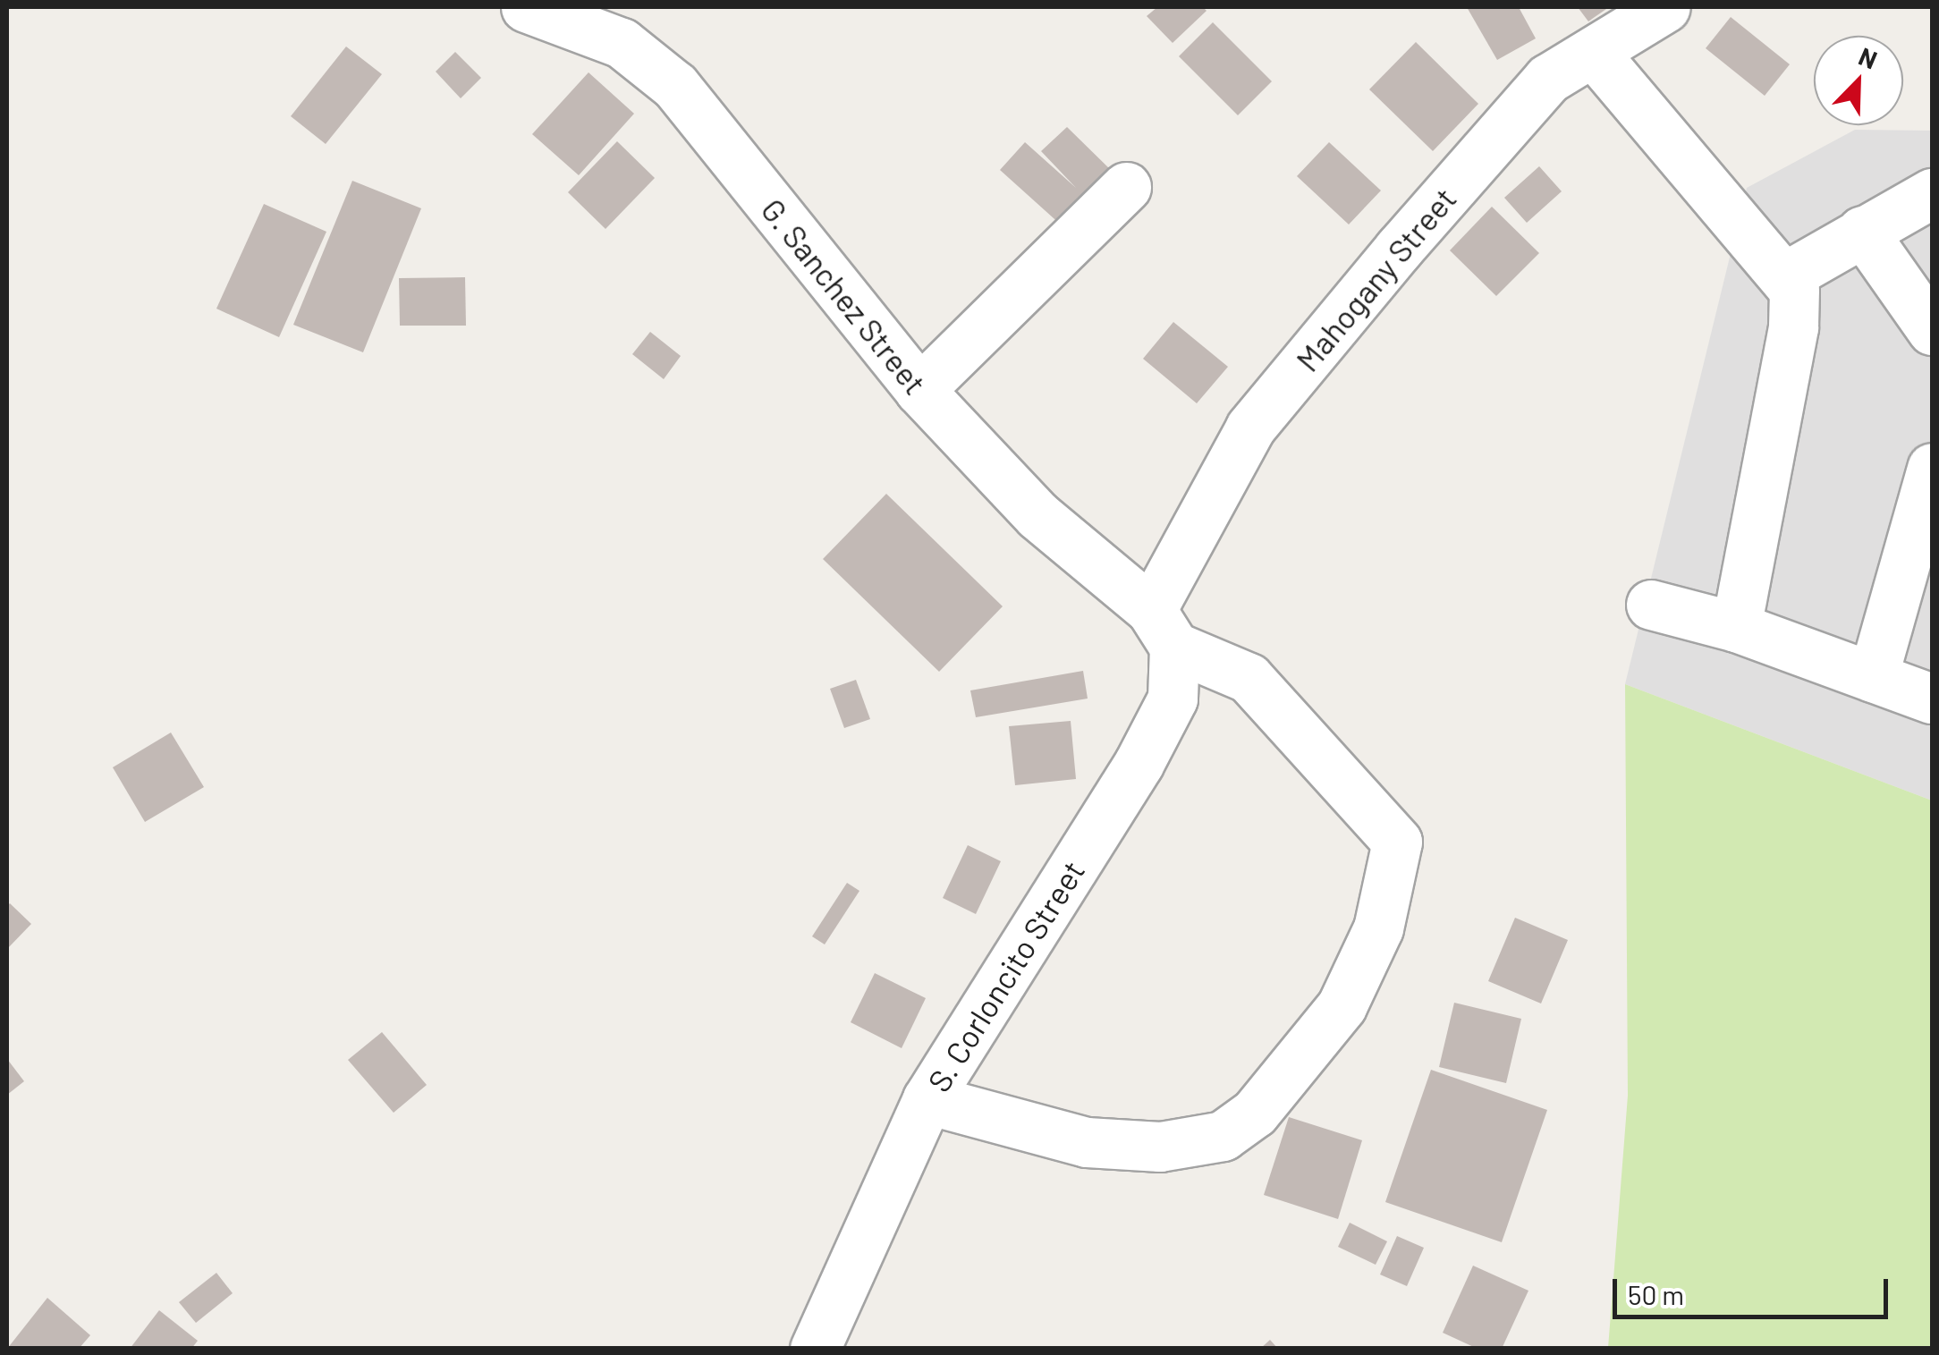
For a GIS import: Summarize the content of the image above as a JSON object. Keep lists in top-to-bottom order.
{
  "streets": {
    "street": ["Mahogany Street", "G. Sanchez Street", "S. Corloncito Street"]
  },
  "crossings": [
    ["Mahogany Street", "G. Sanchez Street"],
    ["Mahogany Street", "S. Corloncito Street"],
    ["G. Sanchez Street", "S. Corloncito Street"]
  ],
  "scale_bar": "50 m",
  "north": "top right"
}
